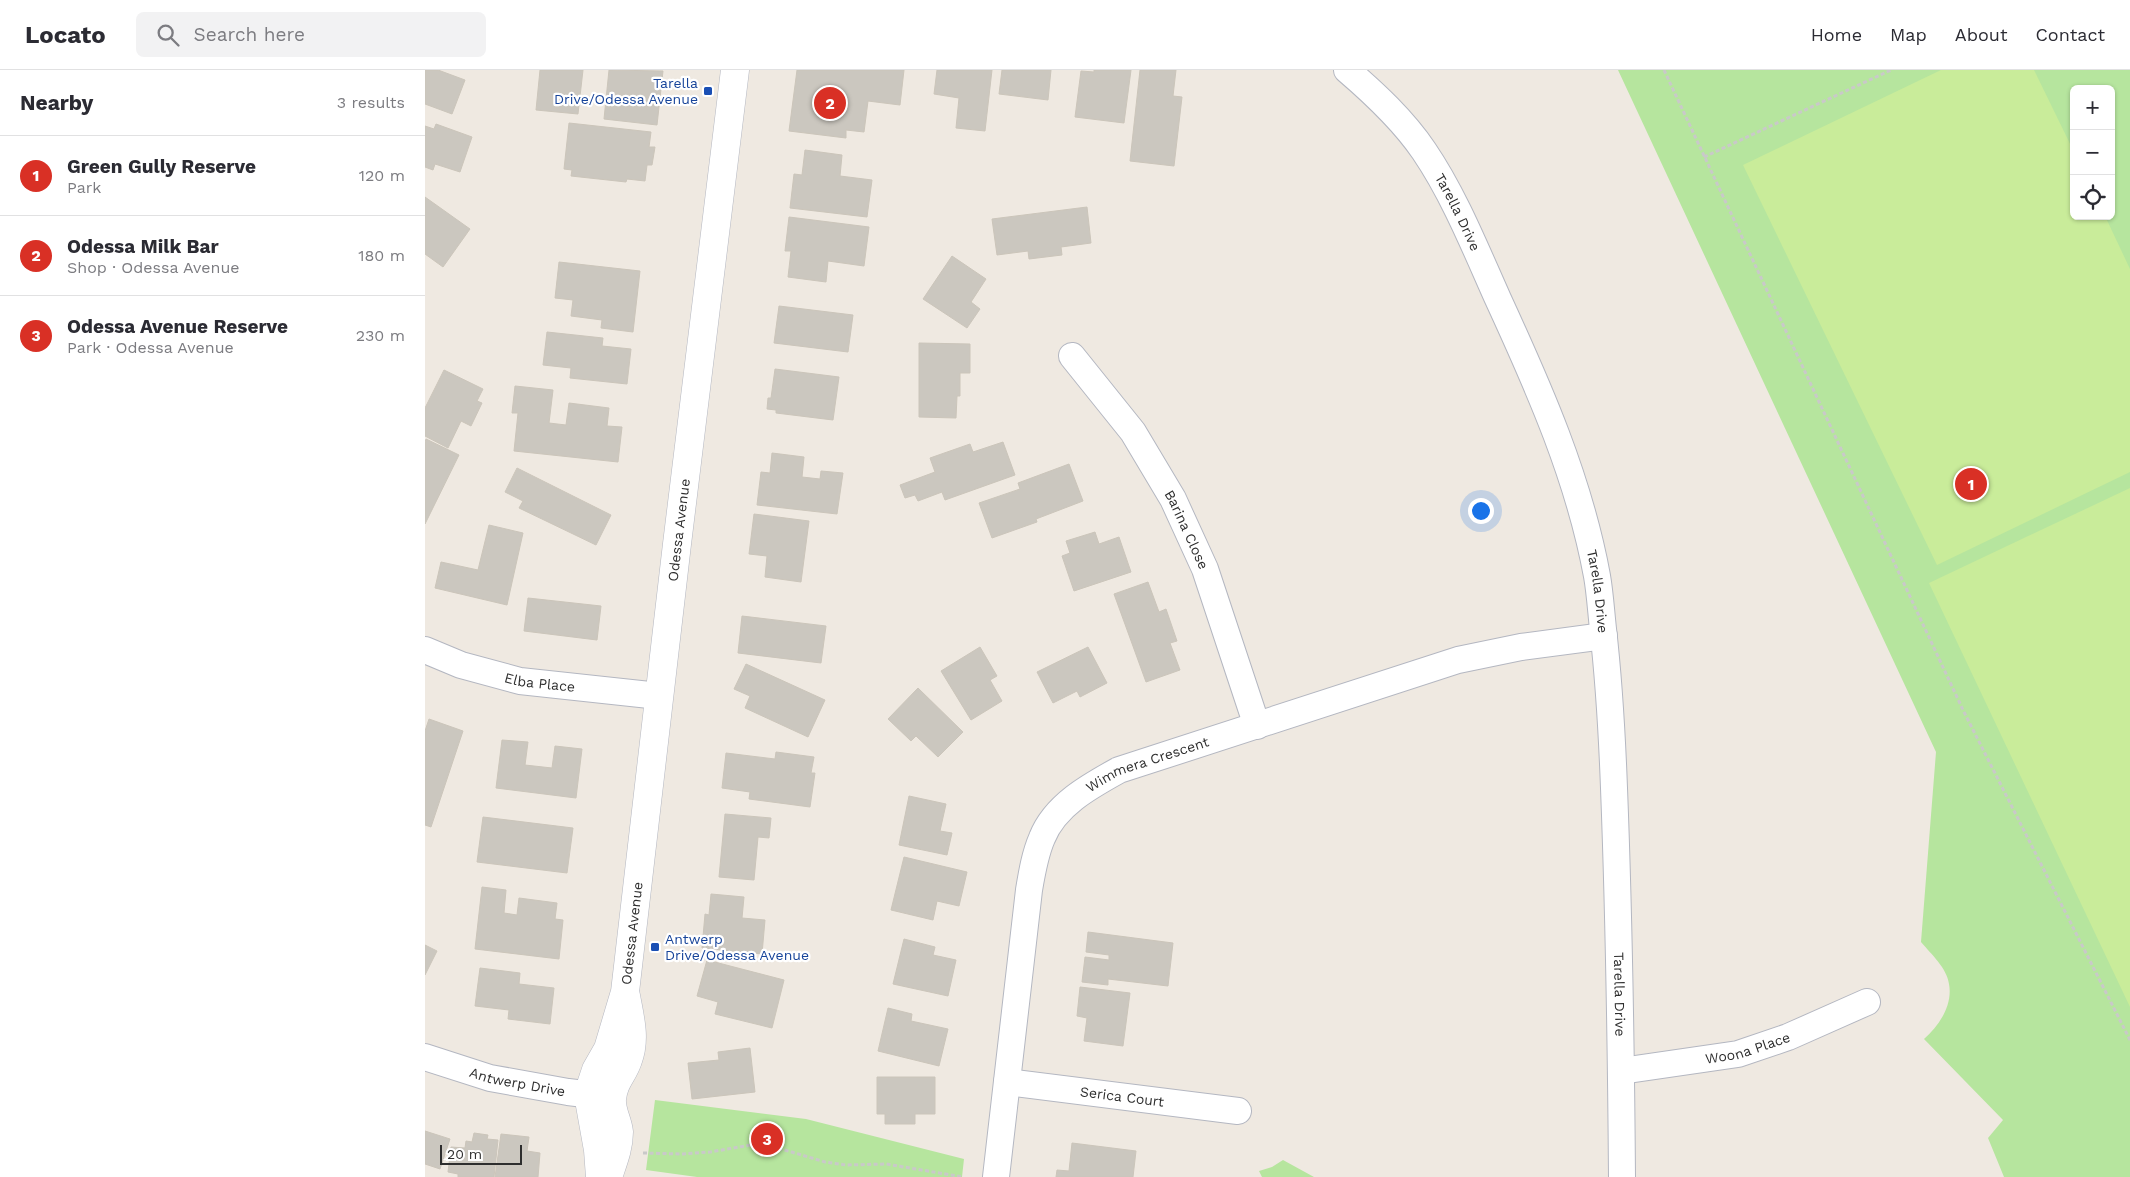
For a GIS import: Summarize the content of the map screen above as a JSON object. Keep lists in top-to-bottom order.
{
  "streets": {
    "street": [
      "Tarella Drive",
      "Barina Close",
      "Odessa Avenue",
      "Elba Place",
      "Wimmera Crescent",
      "Woona Place",
      "Antwerp Drive",
      "Serica Court"
    ]
  },
  "crossings": [
    ["Tarella Drive", "Wimmera Crescent"],
    ["Tarella Drive", "Woona Place"],
    ["Barina Close", "Wimmera Crescent"],
    ["Odessa Avenue", "Elba Place"],
    ["Odessa Avenue", "Antwerp Drive"],
    ["Wimmera Crescent", "Serica Court"]
  ],
  "places": {
    "transit": ["Tarella Drive/Odessa Avenue", "Antwerp Drive/Odessa Avenue"]
  },
  "scale_bar": "20 m",
  "page": {
    "header": "Locato",
    "search": "Search here",
    "nav": [
      "Home",
      "Map",
      "About",
      "Contact"
    ],
    "heading": ["Nearby", "3 results"],
    "map_buttons": ["+", "−"],
    "pins": ["2", "1", "3"],
    "list": [
      {
        "mark": "1",
        "name": "Green Gully Reserve",
        "note": "Park",
        "value": "120 m"
      },
      {
        "mark": "2",
        "name": "Odessa Milk Bar",
        "note": "Shop · Odessa Avenue",
        "value": "180 m"
      },
      {
        "mark": "3",
        "name": "Odessa Avenue Reserve",
        "note": "Park · Odessa Avenue",
        "value": "230 m"
      }
    ],
    "scale": "20 m"
  }
}
